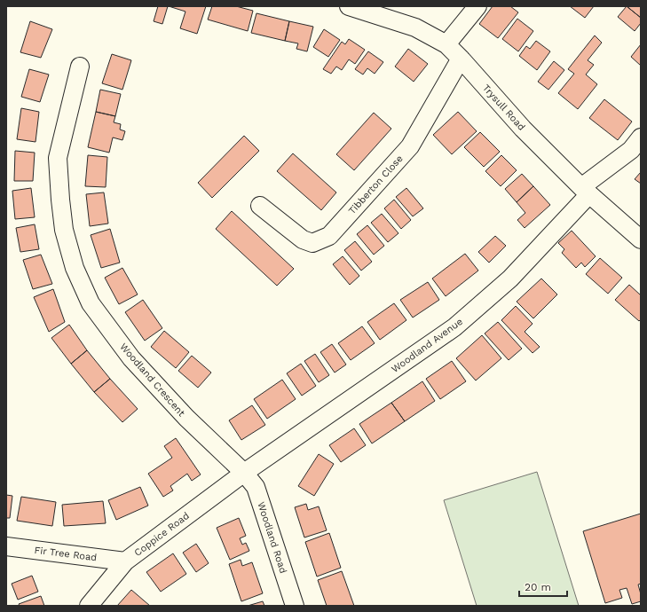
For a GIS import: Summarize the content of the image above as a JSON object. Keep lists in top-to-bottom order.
{
  "streets": {
    "street": [
      "Trysull Road",
      "Tibberton Close",
      "Woodland Avenue",
      "Woodland Crescent",
      "Coppice Road",
      "Woodland Road",
      "Fir Tree Road"
    ]
  },
  "crossings": [
    ["Trysull Road", "Tibberton Close"],
    ["Trysull Road", "Woodland Avenue"],
    ["Woodland Avenue", "Woodland Crescent"],
    ["Woodland Avenue", "Coppice Road"],
    ["Woodland Avenue", "Woodland Road"],
    ["Woodland Crescent", "Coppice Road"],
    ["Woodland Crescent", "Woodland Road"],
    ["Coppice Road", "Woodland Road"],
    ["Coppice Road", "Fir Tree Road"]
  ],
  "scale_bar": "20 m"
}
